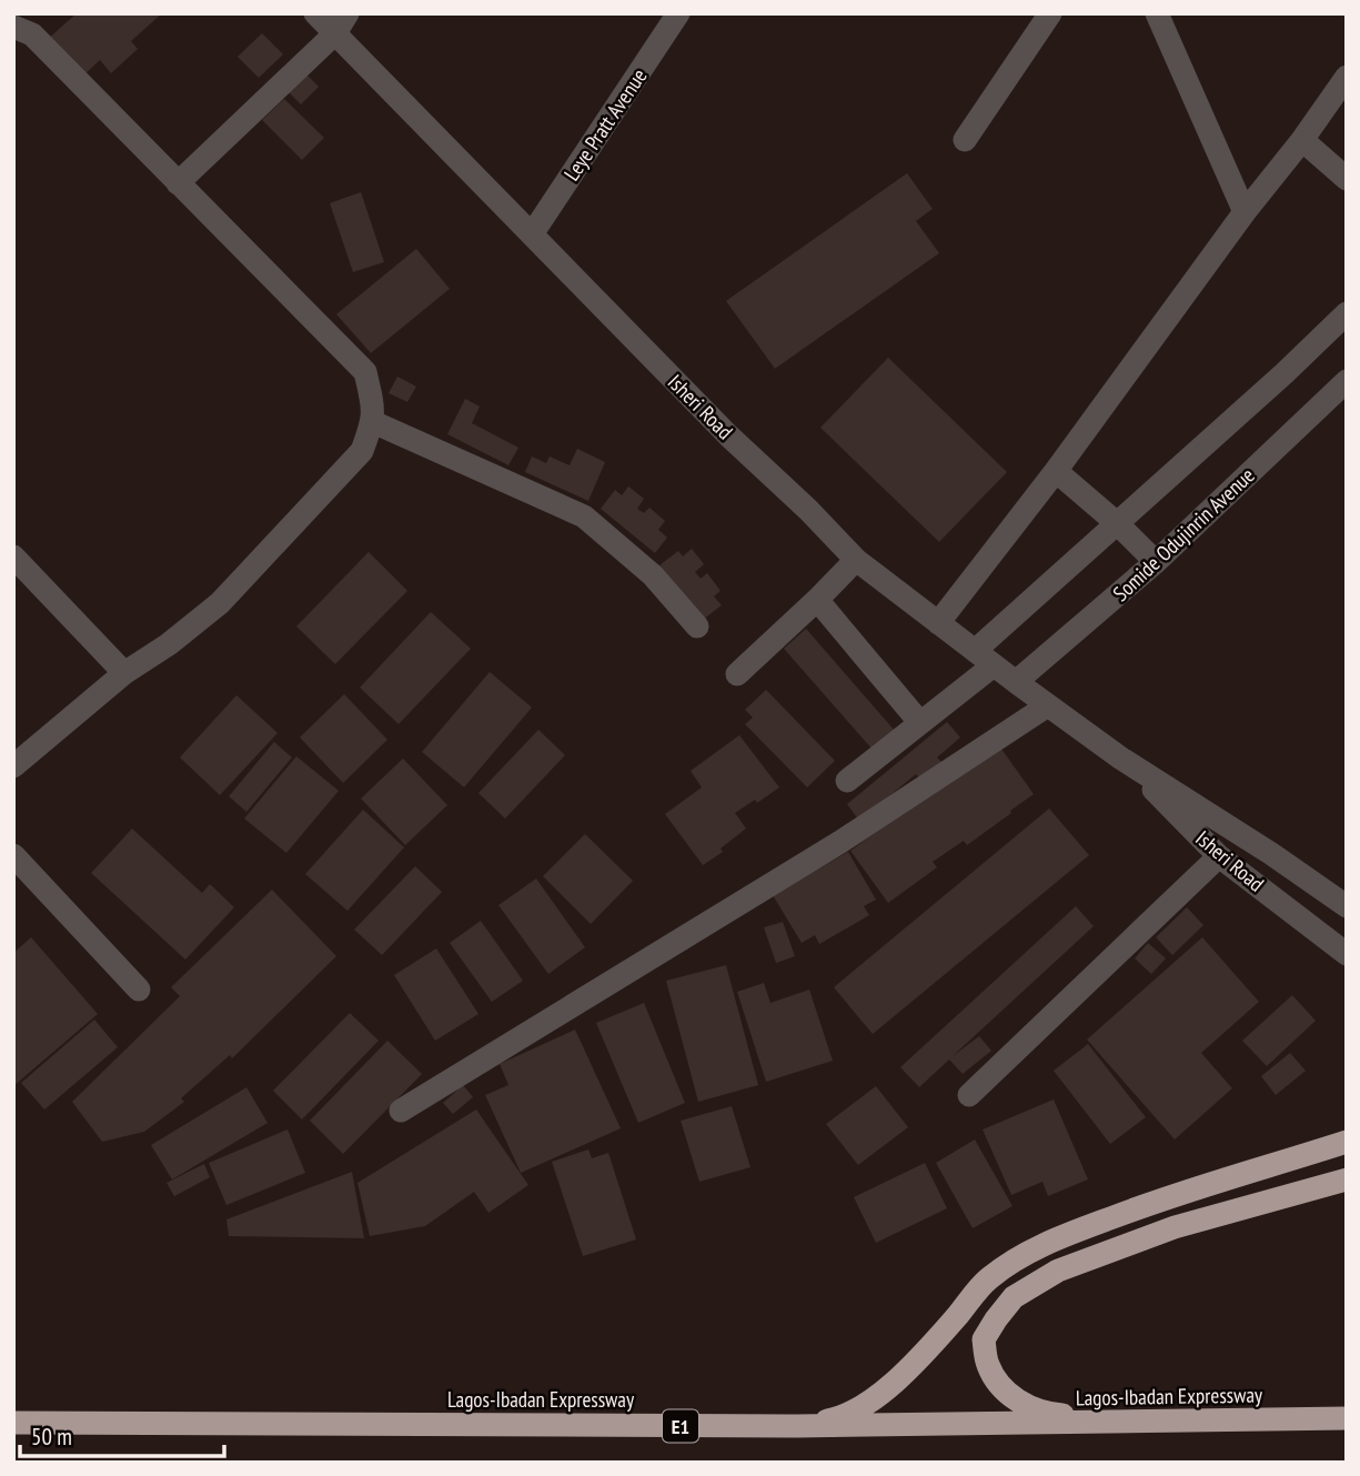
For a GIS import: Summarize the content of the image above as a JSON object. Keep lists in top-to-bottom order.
{
  "streets": {
    "highway": ["Lagos-Ibadan Expressway", "E1"],
    "street": ["Leye Pratt Avenue", "Isheri Road", "Somide Odujinrin Avenue"]
  },
  "crossings": [
    ["Leye Pratt Avenue", "Isheri Road"],
    ["Isheri Road", "Somide Odujinrin Avenue"]
  ],
  "scale_bar": "50 m"
}
